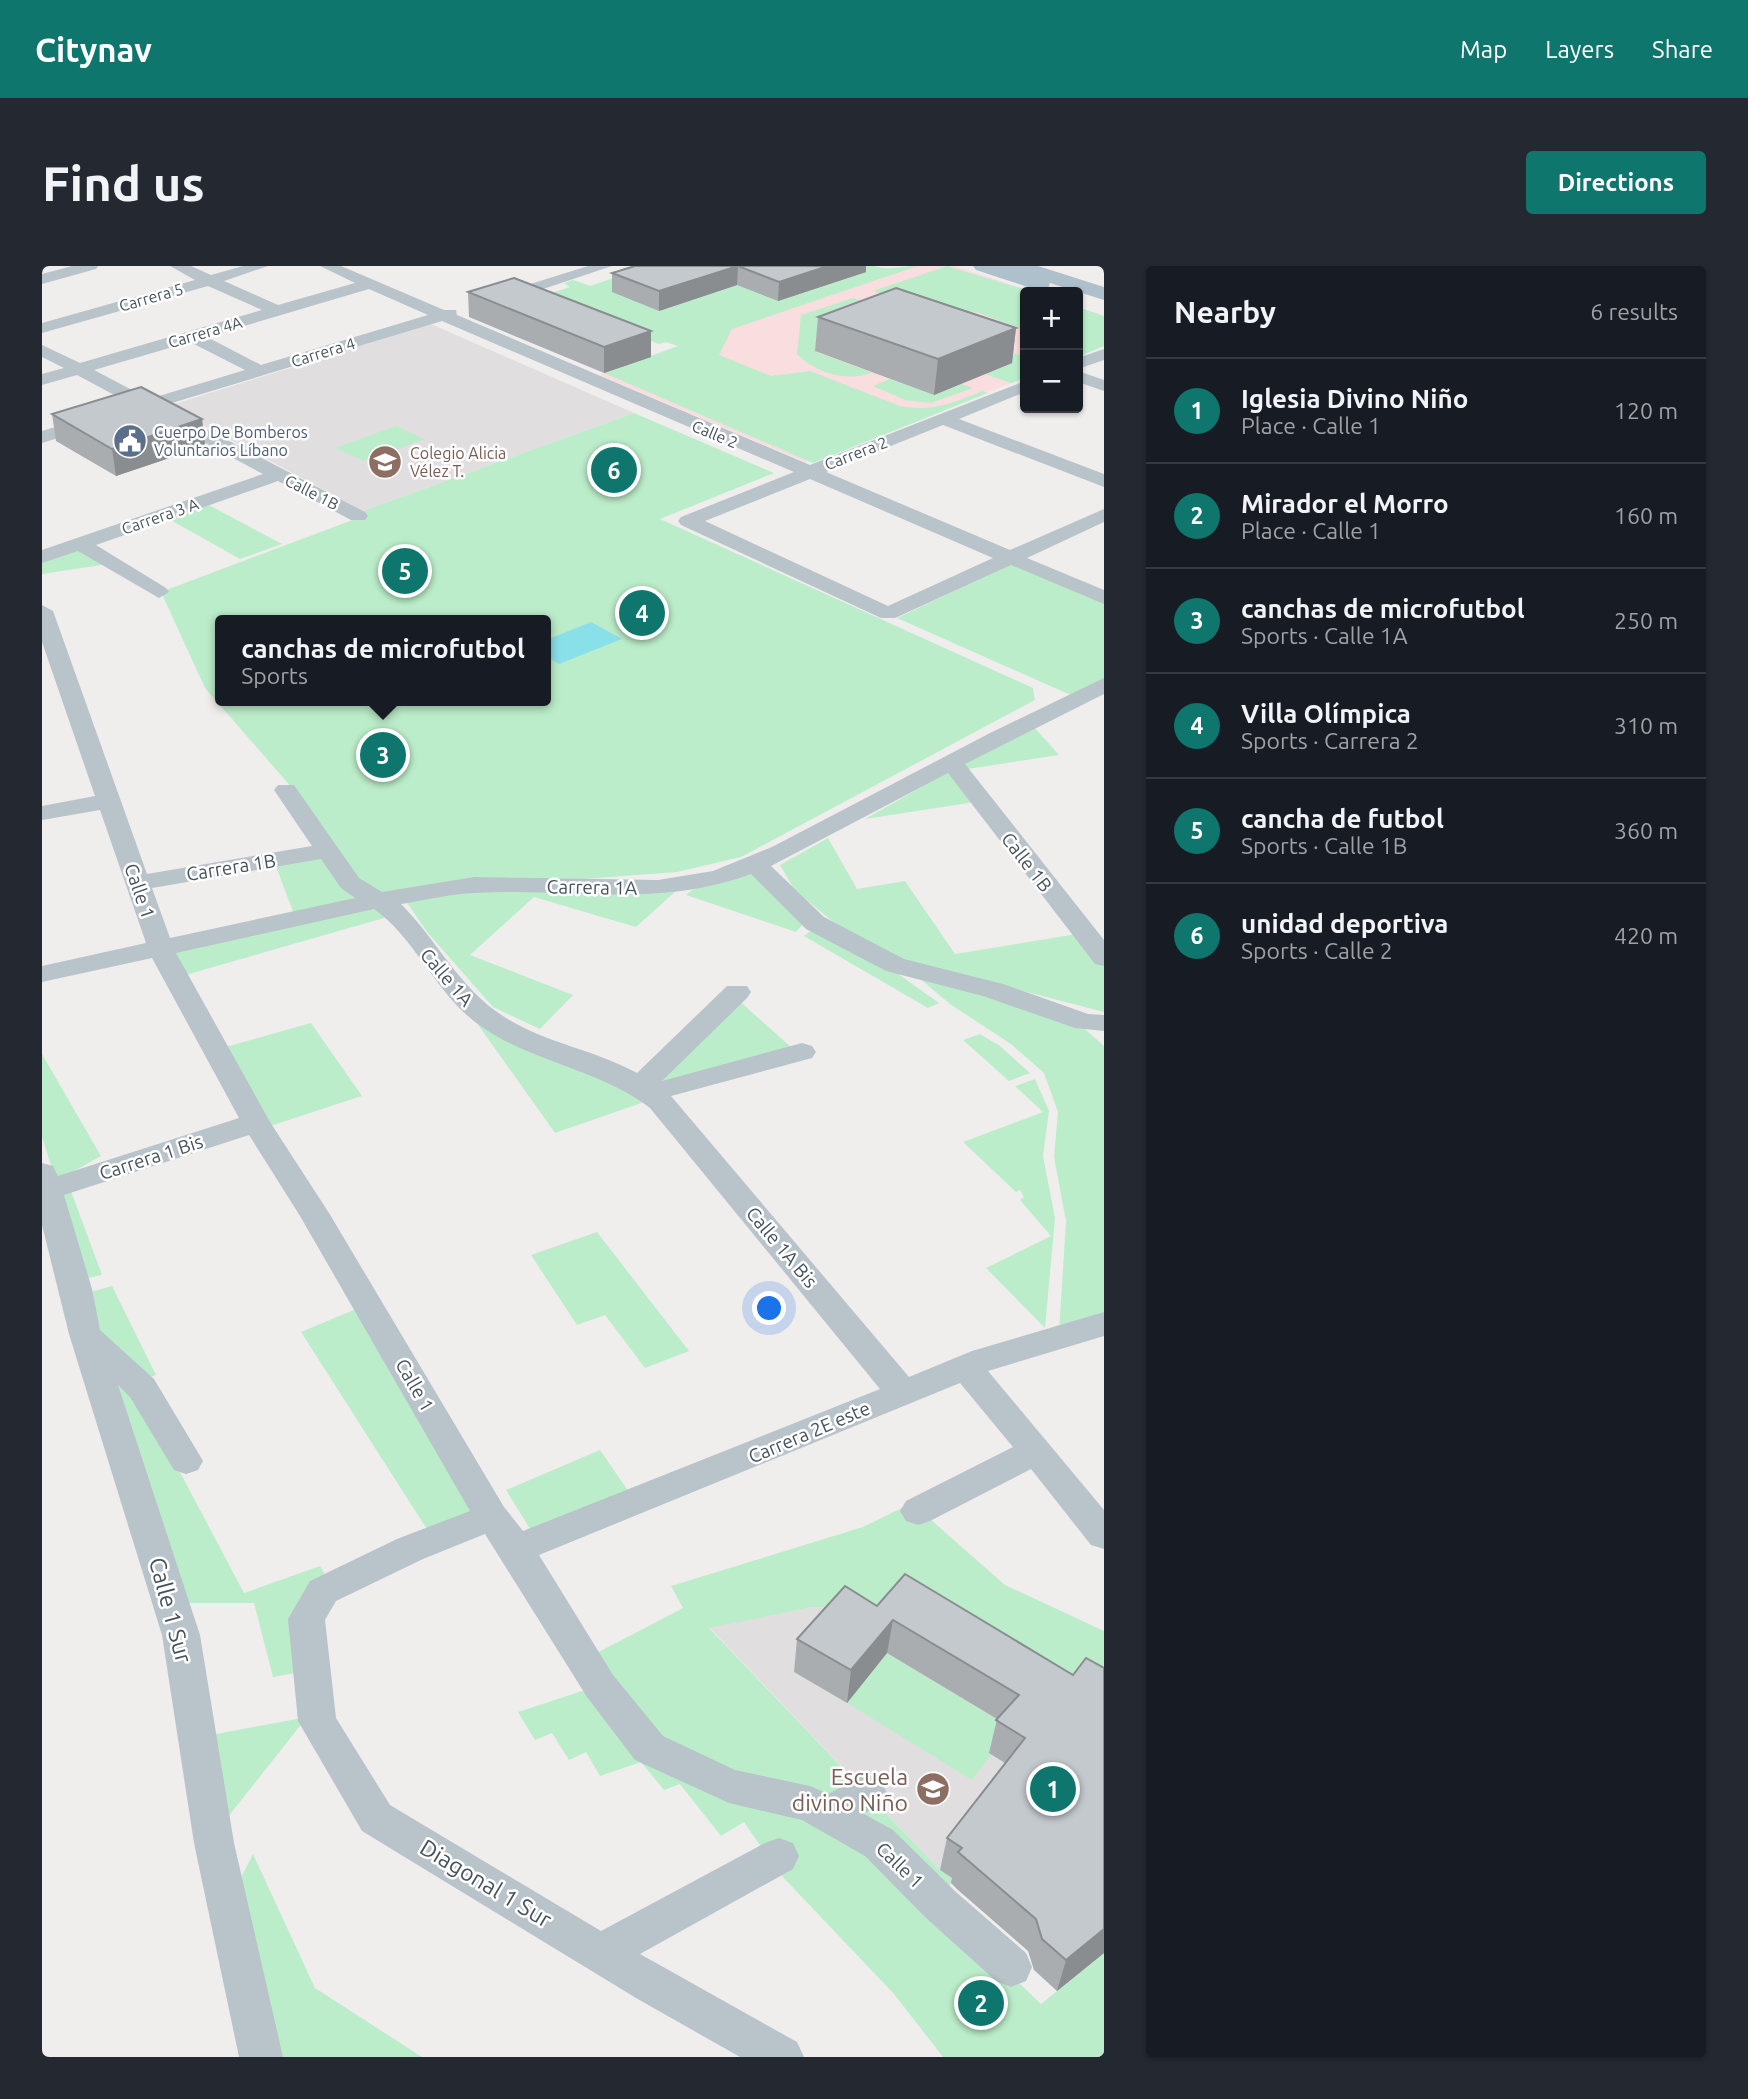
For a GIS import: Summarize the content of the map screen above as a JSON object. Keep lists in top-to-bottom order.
{
  "streets": {
    "street": [
      "Carrera 5",
      "Carrera 4A",
      "Carrera 4",
      "Calle 2",
      "Carrera 2",
      "Calle 1B",
      "Carrera 3 A",
      "Carrera 1B",
      "Carrera 1A",
      "Calle 1",
      "Calle 1A",
      "Carrera 1 Bis",
      "Calle 1A Bis",
      "Carrera 2E este",
      "Calle 1 Sur",
      "Diagonal 1 Sur"
    ]
  },
  "crossings": [
    ["Carrera 4A", "Calle 2"],
    ["Carrera 4A", "Calle 1B"],
    ["Carrera 4", "Calle 2"],
    ["Carrera 4", "Calle 1B"],
    ["Calle 2", "Carrera 2"],
    ["Calle 1B", "Carrera 3 A"],
    ["Calle 1B", "Carrera 1A"],
    ["Carrera 1B", "Calle 1"],
    ["Carrera 1B", "Calle 1A"],
    ["Carrera 1A", "Calle 1"],
    ["Carrera 1A", "Calle 1A"],
    ["Calle 1", "Carrera 1 Bis"],
    ["Calle 1", "Carrera 2E este"],
    ["Calle 1", "Diagonal 1 Sur"],
    ["Calle 1A", "Calle 1A Bis"],
    ["Carrera 1 Bis", "Calle 1 Sur"],
    ["Calle 1A Bis", "Carrera 2E este"]
  ],
  "places": {
    "public building": ["Cuerpo De Bomberos Voluntarios Líbano"],
    "school or university": ["Colegio Alicia Vélez T.", "Escuela divino Niño"]
  },
  "page": {
    "header": "Citynav",
    "nav": ["Map", "Layers", "Share"],
    "buttons": "Directions",
    "title": "Find us",
    "heading": ["Nearby", "6 results"],
    "map_buttons": ["+", "−"],
    "list": [
      {
        "mark": "1",
        "name": "Iglesia Divino Niño",
        "note": "Place · Calle 1",
        "value": "120 m"
      },
      {
        "mark": "2",
        "name": "Mirador el Morro",
        "note": "Place · Calle 1",
        "value": "160 m"
      },
      {
        "mark": "3",
        "name": "canchas de microfutbol",
        "note": "Sports · Calle 1A",
        "value": "250 m"
      },
      {
        "mark": "4",
        "name": "Villa Olímpica",
        "note": "Sports · Carrera 2",
        "value": "310 m"
      },
      {
        "mark": "5",
        "name": "cancha de futbol",
        "note": "Sports · Calle 1B",
        "value": "360 m"
      },
      {
        "mark": "6",
        "name": "unidad deportiva",
        "note": "Sports · Calle 2",
        "value": "420 m"
      }
    ],
    "pins": [
      "6",
      "5",
      "4",
      "3",
      "1",
      "2"
    ],
    "popup": ["canchas de microfutbol", "Sports"]
  }
}
